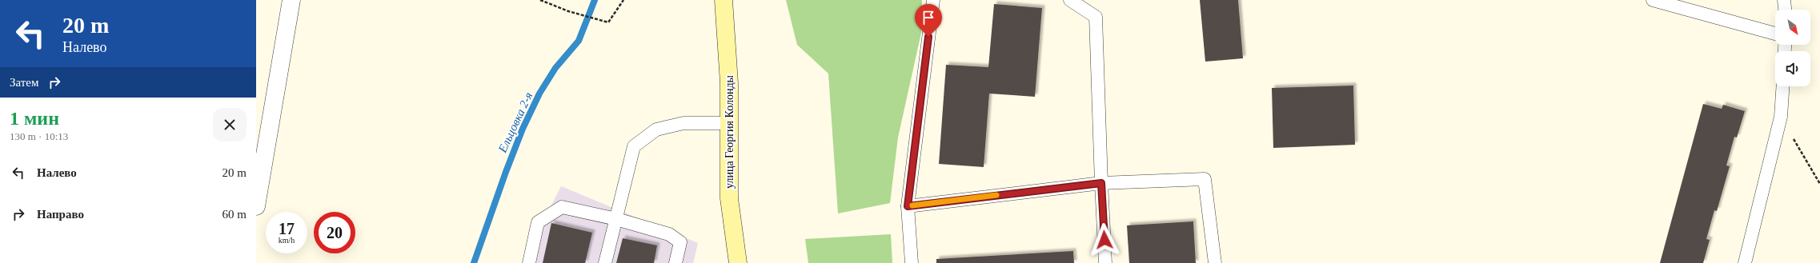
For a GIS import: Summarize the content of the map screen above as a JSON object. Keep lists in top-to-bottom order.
{
  "streets": {
    "main road": ["улица Георгия Колонды"]
  },
  "water": ["Ельцовка 2-я"],
  "north": "bottom right",
  "page": {
    "turn": ["20 m", "Налево"],
    "then": "Затем",
    "heading": ["1 мин", "130 m · 10:13"],
    "list": [
      {
        "name": "Налево",
        "value": "20 m"
      },
      {
        "name": "Направо",
        "value": "60 m"
      }
    ],
    "speed": "17 km/h",
    "limit": "20"
  }
}
